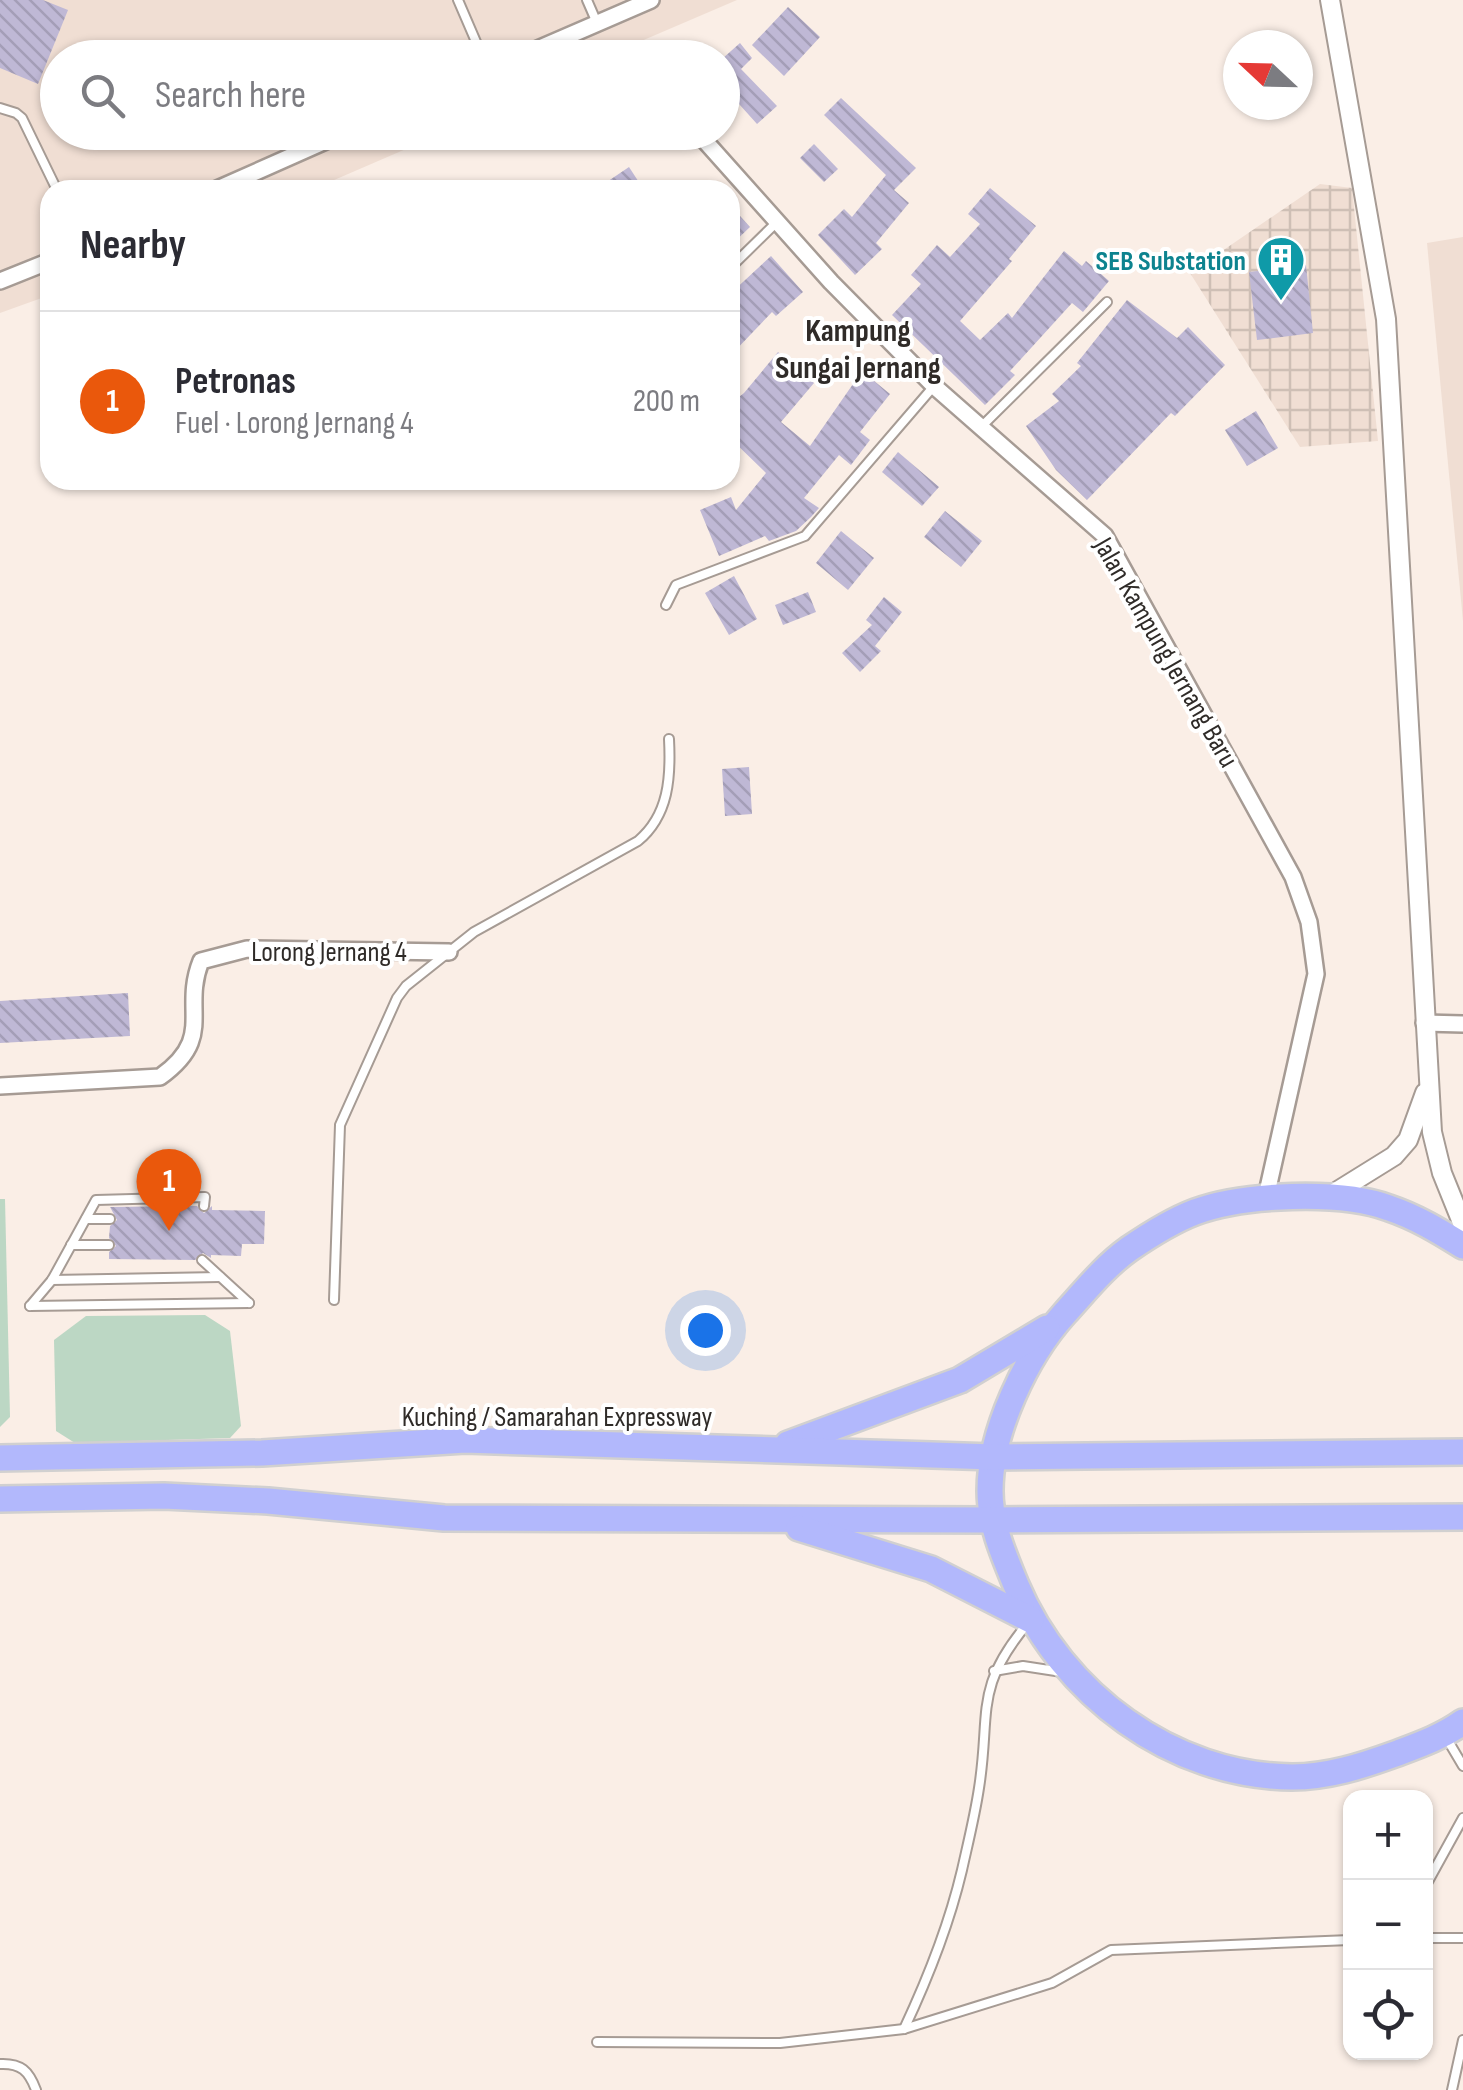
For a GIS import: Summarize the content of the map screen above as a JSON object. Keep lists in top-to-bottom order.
{
  "streets": {
    "highway": ["Kuching / Samarahan Expressway"],
    "street": ["Jalan Kampung Jernang Baru", "Lorong Jernang 4"]
  },
  "districts": ["Kampung Sungai Jernang"],
  "places": {
    "building": ["SEB Substation"]
  },
  "north": "left",
  "page": {
    "search": "Search here",
    "heading": "Nearby",
    "list": [
      {
        "mark": "1",
        "name": "Petronas",
        "note": "Fuel · Lorong Jernang 4",
        "value": "200 m"
      }
    ],
    "pins": "1",
    "map_buttons": ["+", "−"]
  }
}
